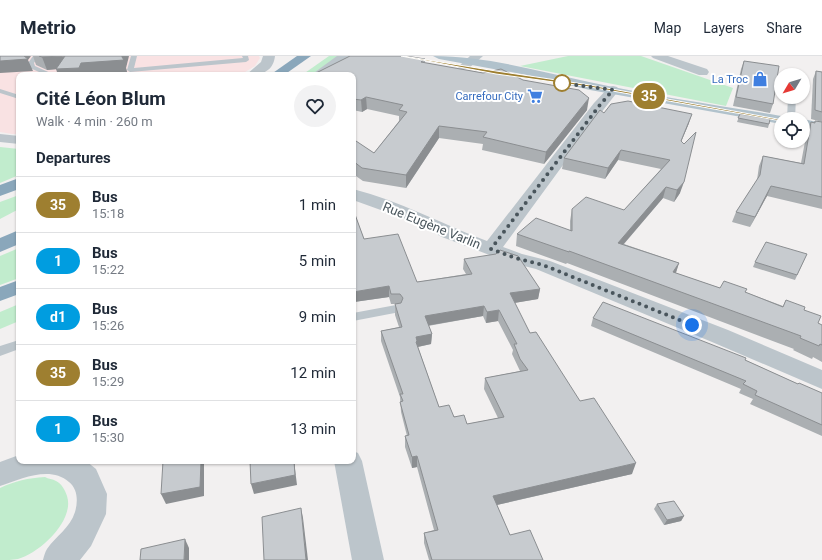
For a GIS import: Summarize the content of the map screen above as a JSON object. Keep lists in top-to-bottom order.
{
  "streets": {
    "street": ["Rue Eugène Varlin"]
  },
  "places": {
    "shop": ["La Troc"],
    "supermarket": ["Carrefour City"]
  },
  "lines": ["bus line 35"],
  "north": "bottom left",
  "page": {
    "header": "Metrio",
    "nav": ["Map", "Layers", "Share"],
    "on_map": "35",
    "heading": [
      ["Cité Léon Blum", "Walk · 4 min · 260 m"],
      "Departures"
    ],
    "list": [
      {
        "mark": "35",
        "name": "Bus",
        "note": "15:18",
        "value": "1 min"
      },
      {
        "mark": "1",
        "name": "Bus",
        "note": "15:22",
        "value": "5 min"
      },
      {
        "mark": "d1",
        "name": "Bus",
        "note": "15:26",
        "value": "9 min"
      },
      {
        "mark": "35",
        "name": "Bus",
        "note": "15:29",
        "value": "12 min"
      },
      {
        "mark": "1",
        "name": "Bus",
        "note": "15:30",
        "value": "13 min"
      }
    ]
  }
}
